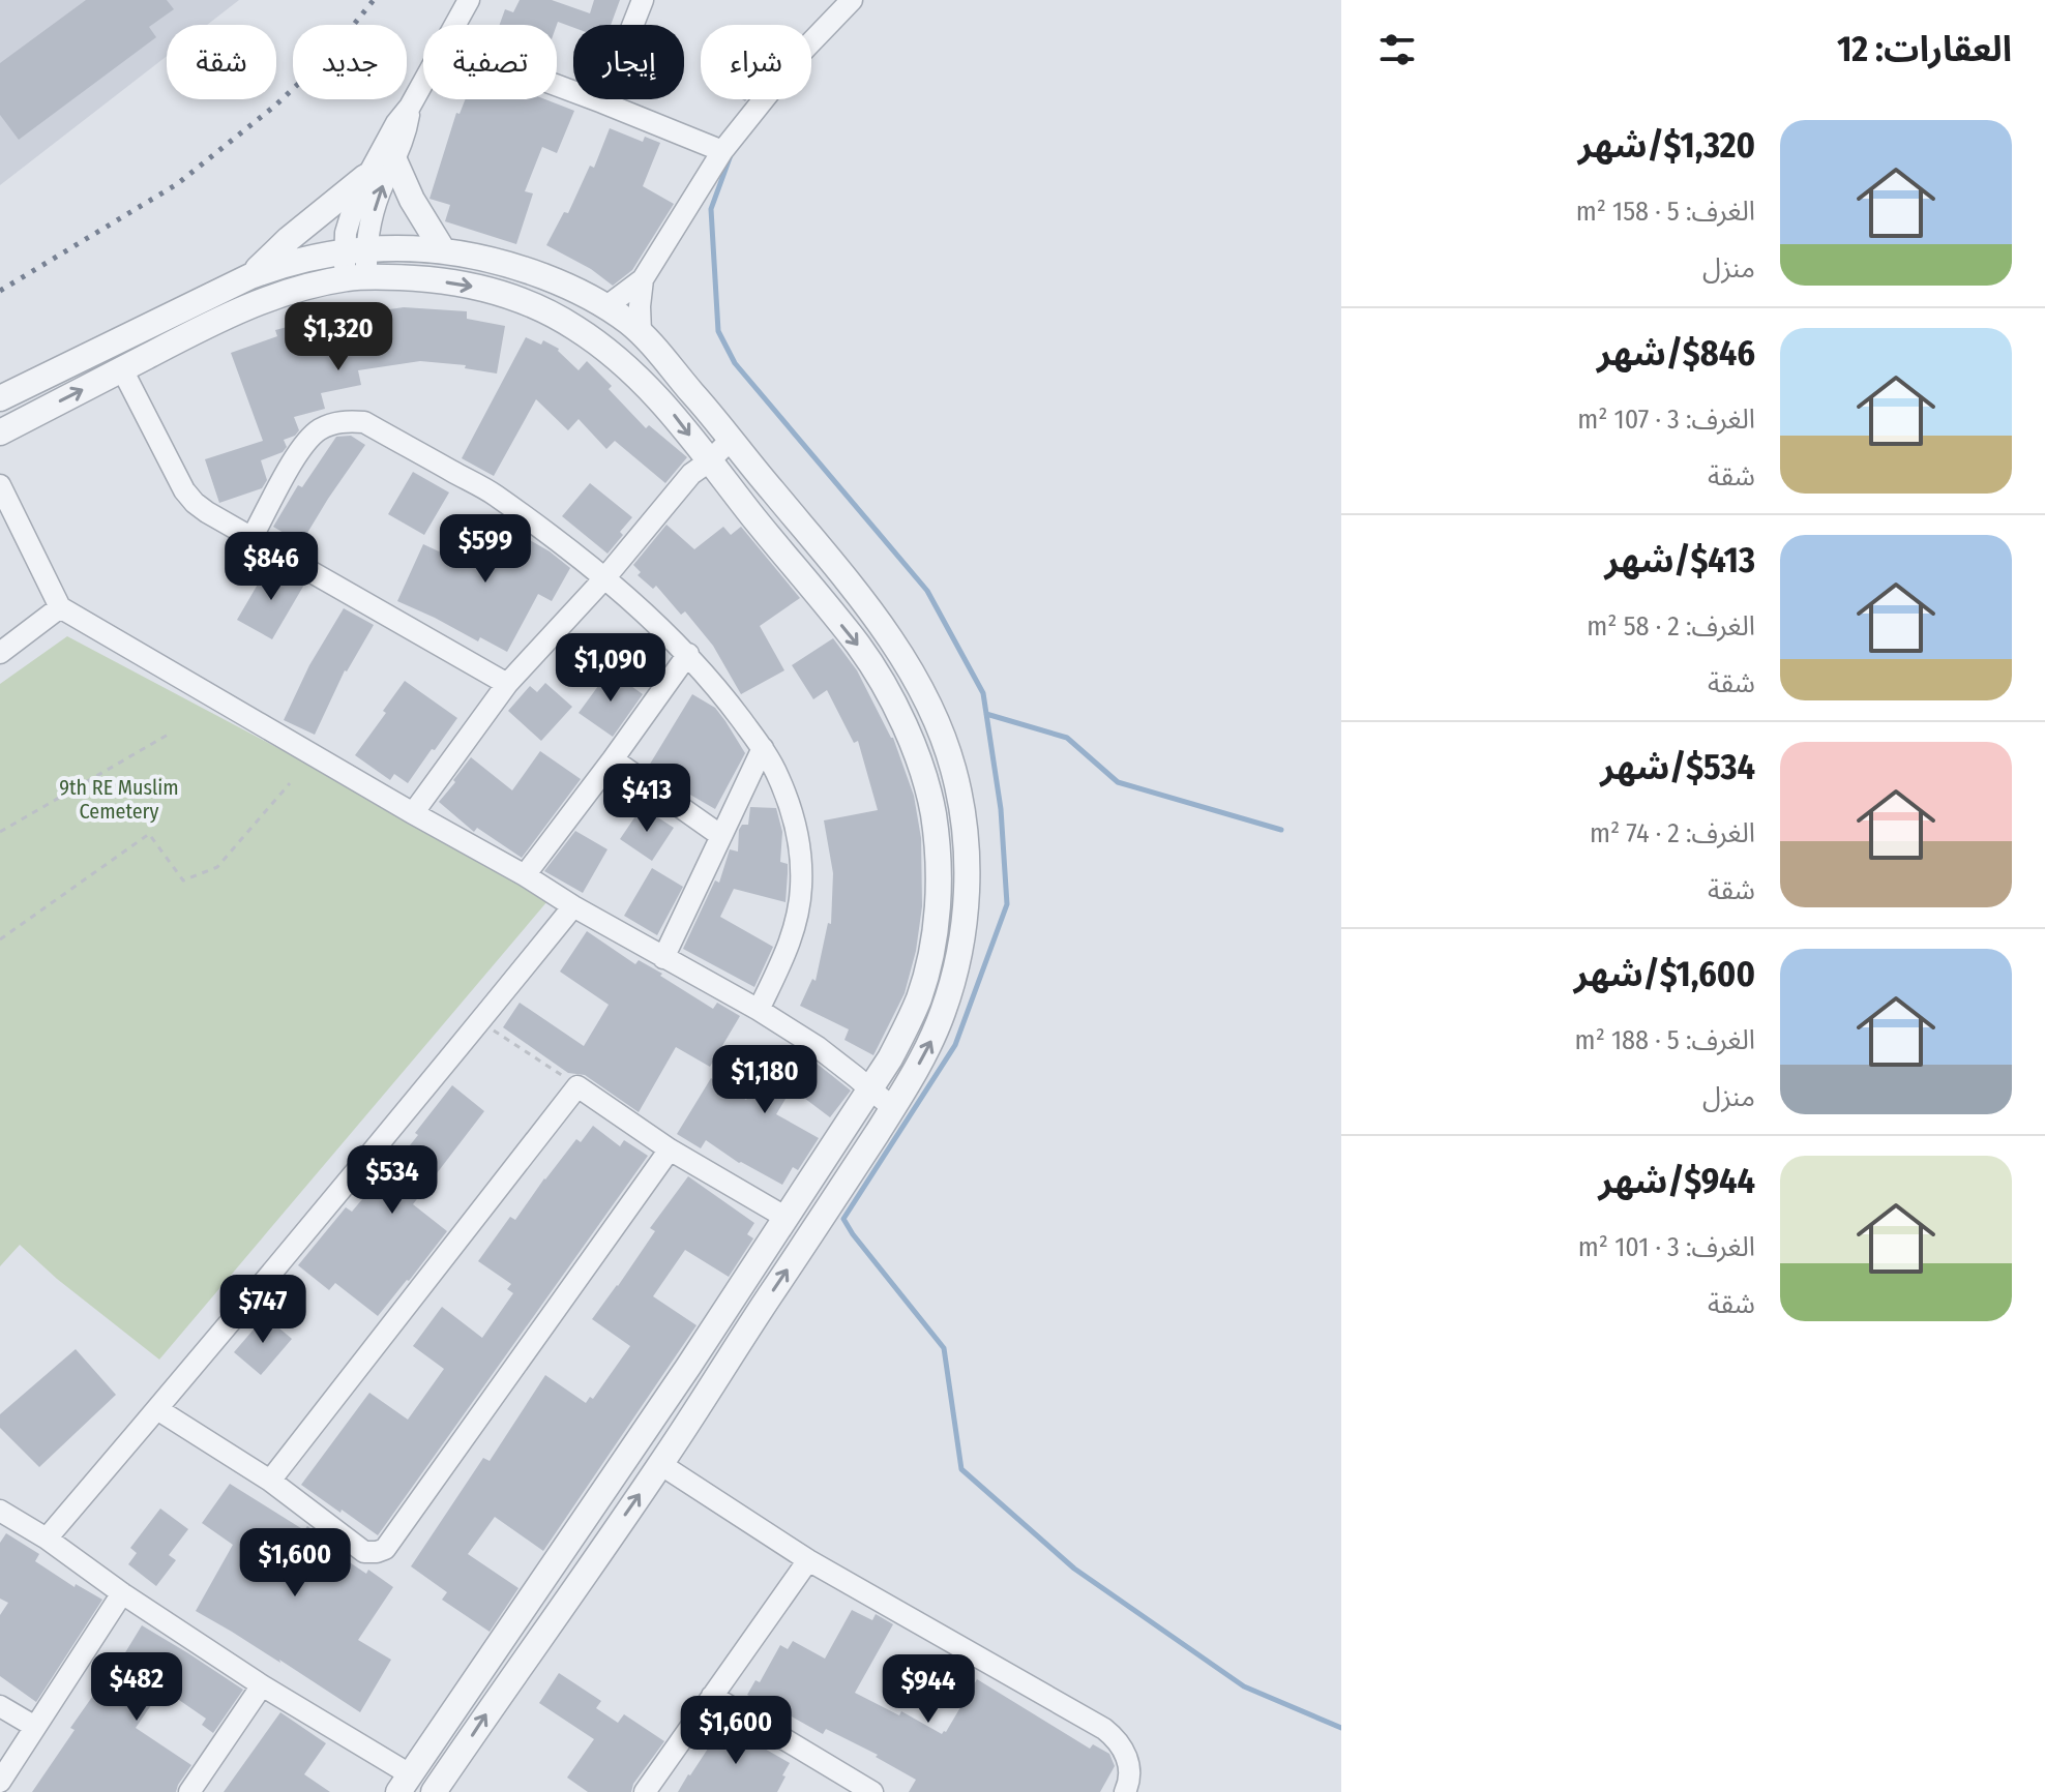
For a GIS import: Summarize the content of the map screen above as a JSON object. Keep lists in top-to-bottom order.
{
  "parks": ["9th RE Muslim Cemetery"],
  "page": {
    "heading": "العقارات: 12",
    "chip": [
      "شراء",
      "إيجار",
      "تصفية",
      "جديد",
      "شقة"
    ],
    "list": [
      {
        "name": "$1,320/شهر",
        "note": "الغرف: 5 · 158 m² · منزل"
      },
      {
        "name": "$846/شهر",
        "note": "الغرف: 3 · 107 m² · شقة"
      },
      {
        "name": "$413/شهر",
        "note": "الغرف: 2 · 58 m² · شقة"
      },
      {
        "name": "$534/شهر",
        "note": "الغرف: 2 · 74 m² · شقة"
      },
      {
        "name": "$1,600/شهر",
        "note": "الغرف: 5 · 188 m² · منزل"
      },
      {
        "name": "$944/شهر",
        "note": "الغرف: 3 · 101 m² · شقة"
      }
    ],
    "price": [
      "$1,320",
      "$599",
      "$846",
      "$1,090",
      "$413",
      "$1,180",
      "$534",
      "$747",
      "$1,600",
      "$482",
      "$944",
      "$1,600"
    ]
  }
}
